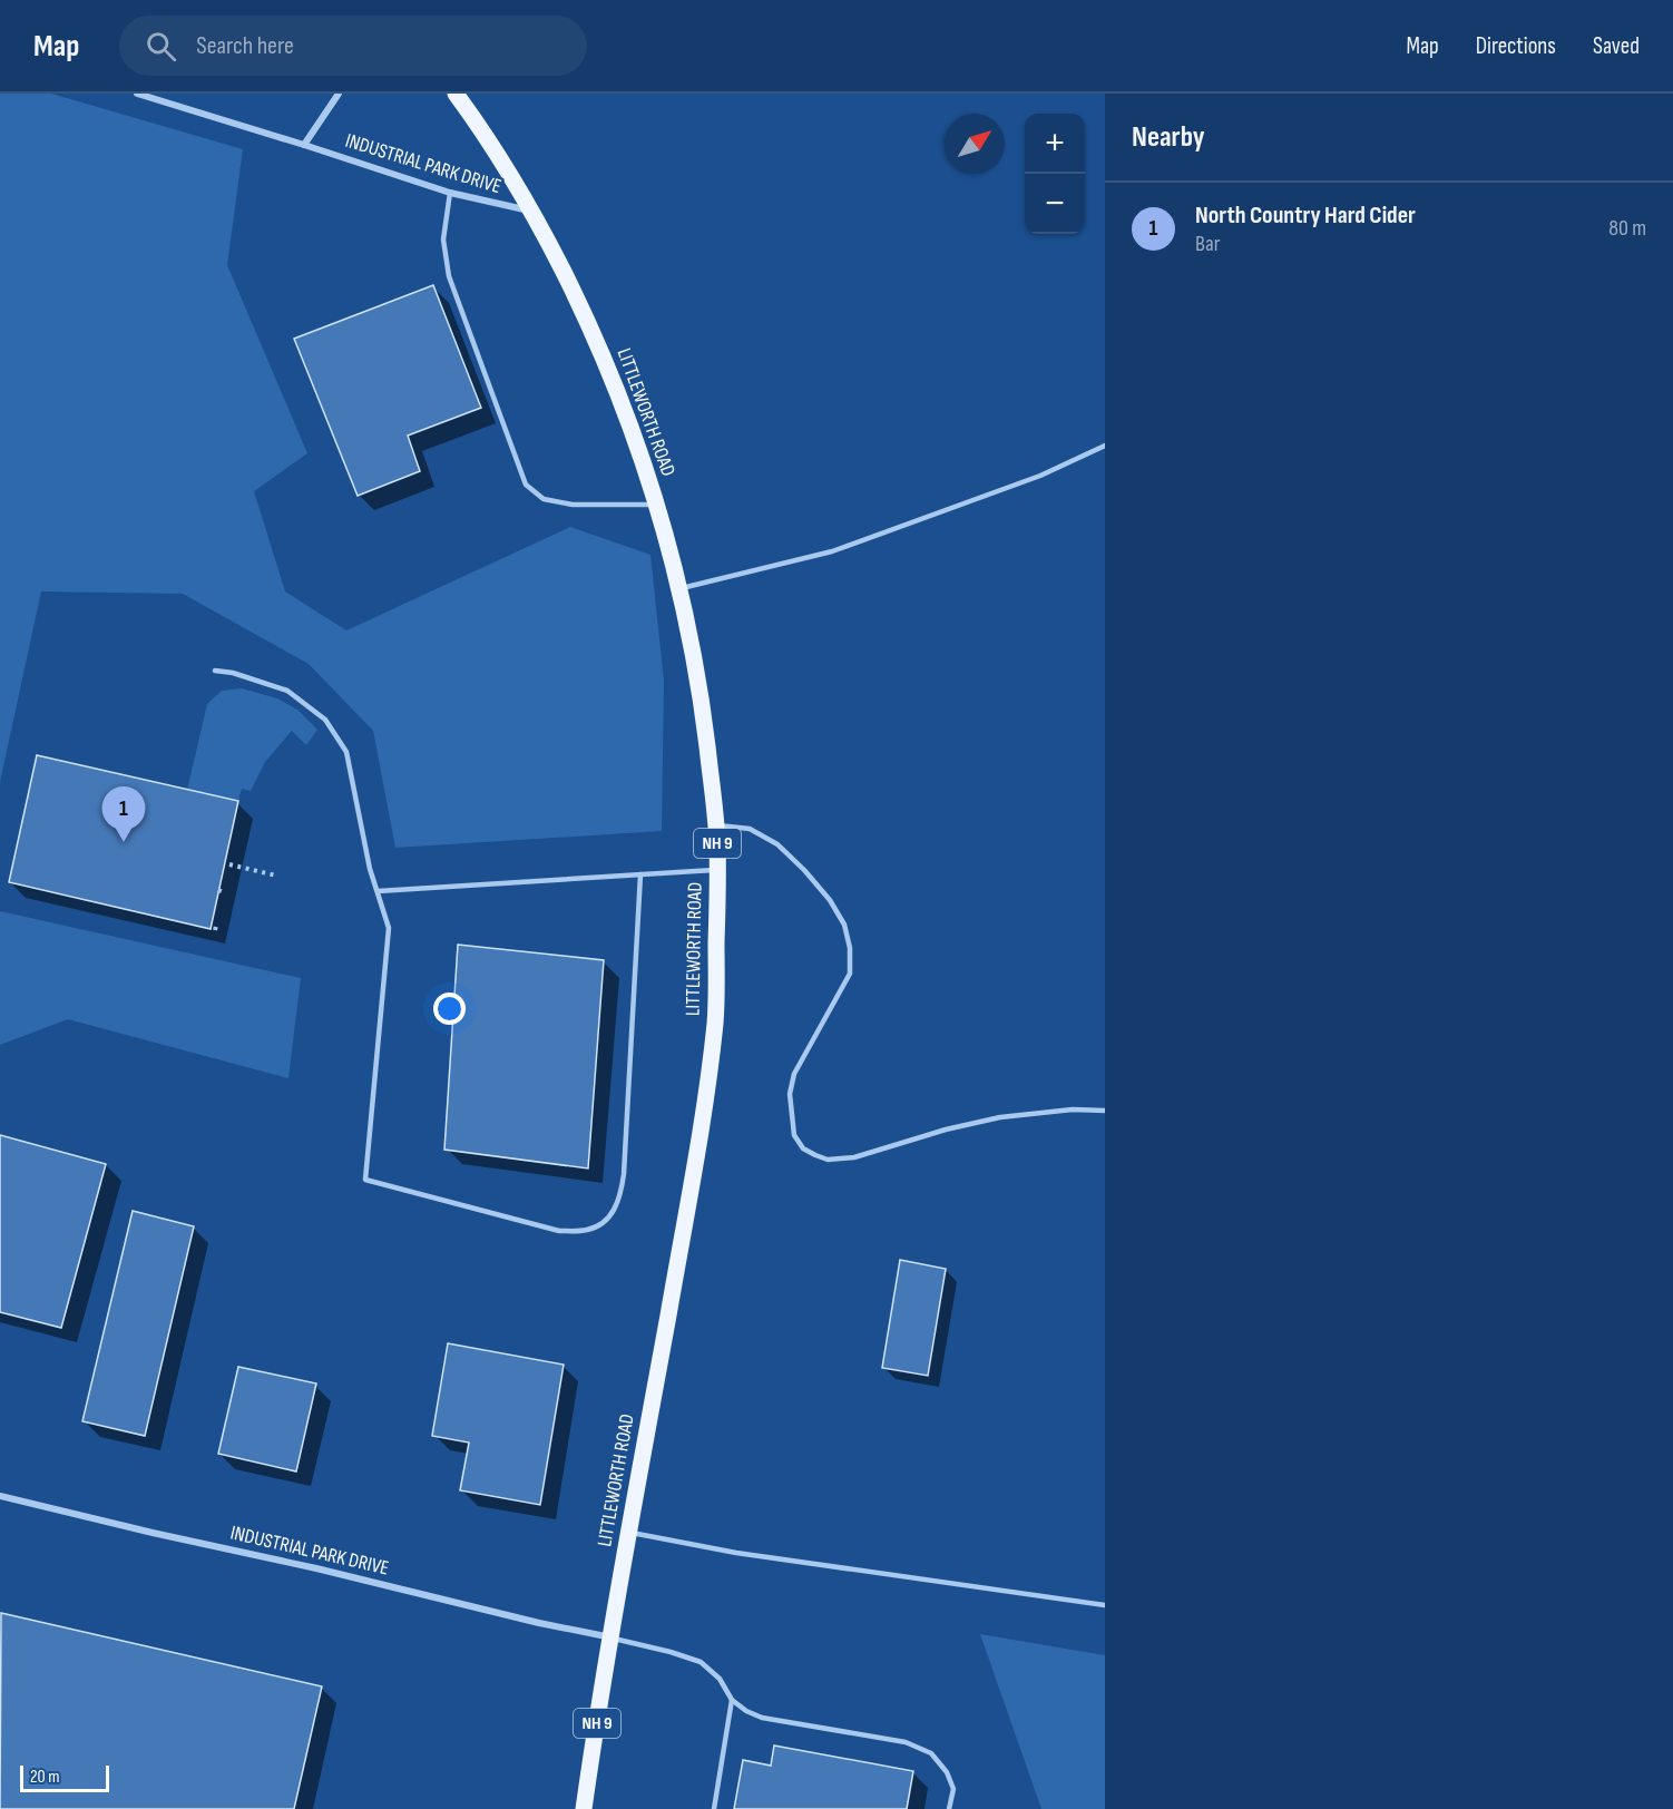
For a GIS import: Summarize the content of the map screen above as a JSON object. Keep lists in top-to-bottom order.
{
  "streets": {
    "main road": ["LITTLEWORTH ROAD", "NH 9"],
    "street": ["INDUSTRIAL PARK DRIVE"]
  },
  "crossings": [
    ["INDUSTRIAL PARK DRIVE", "LITTLEWORTH ROAD"]
  ],
  "scale_bar": "20 m",
  "north": "top right",
  "page": {
    "header": "Map",
    "search": "Search here",
    "nav": ["Map", "Directions", "Saved"],
    "heading": "Nearby",
    "map_buttons": ["+", "−"],
    "list": [
      {
        "mark": "1",
        "name": "North Country Hard Cider",
        "note": "Bar",
        "value": "80 m"
      }
    ],
    "pins": "1",
    "scale": "20 m"
  }
}
